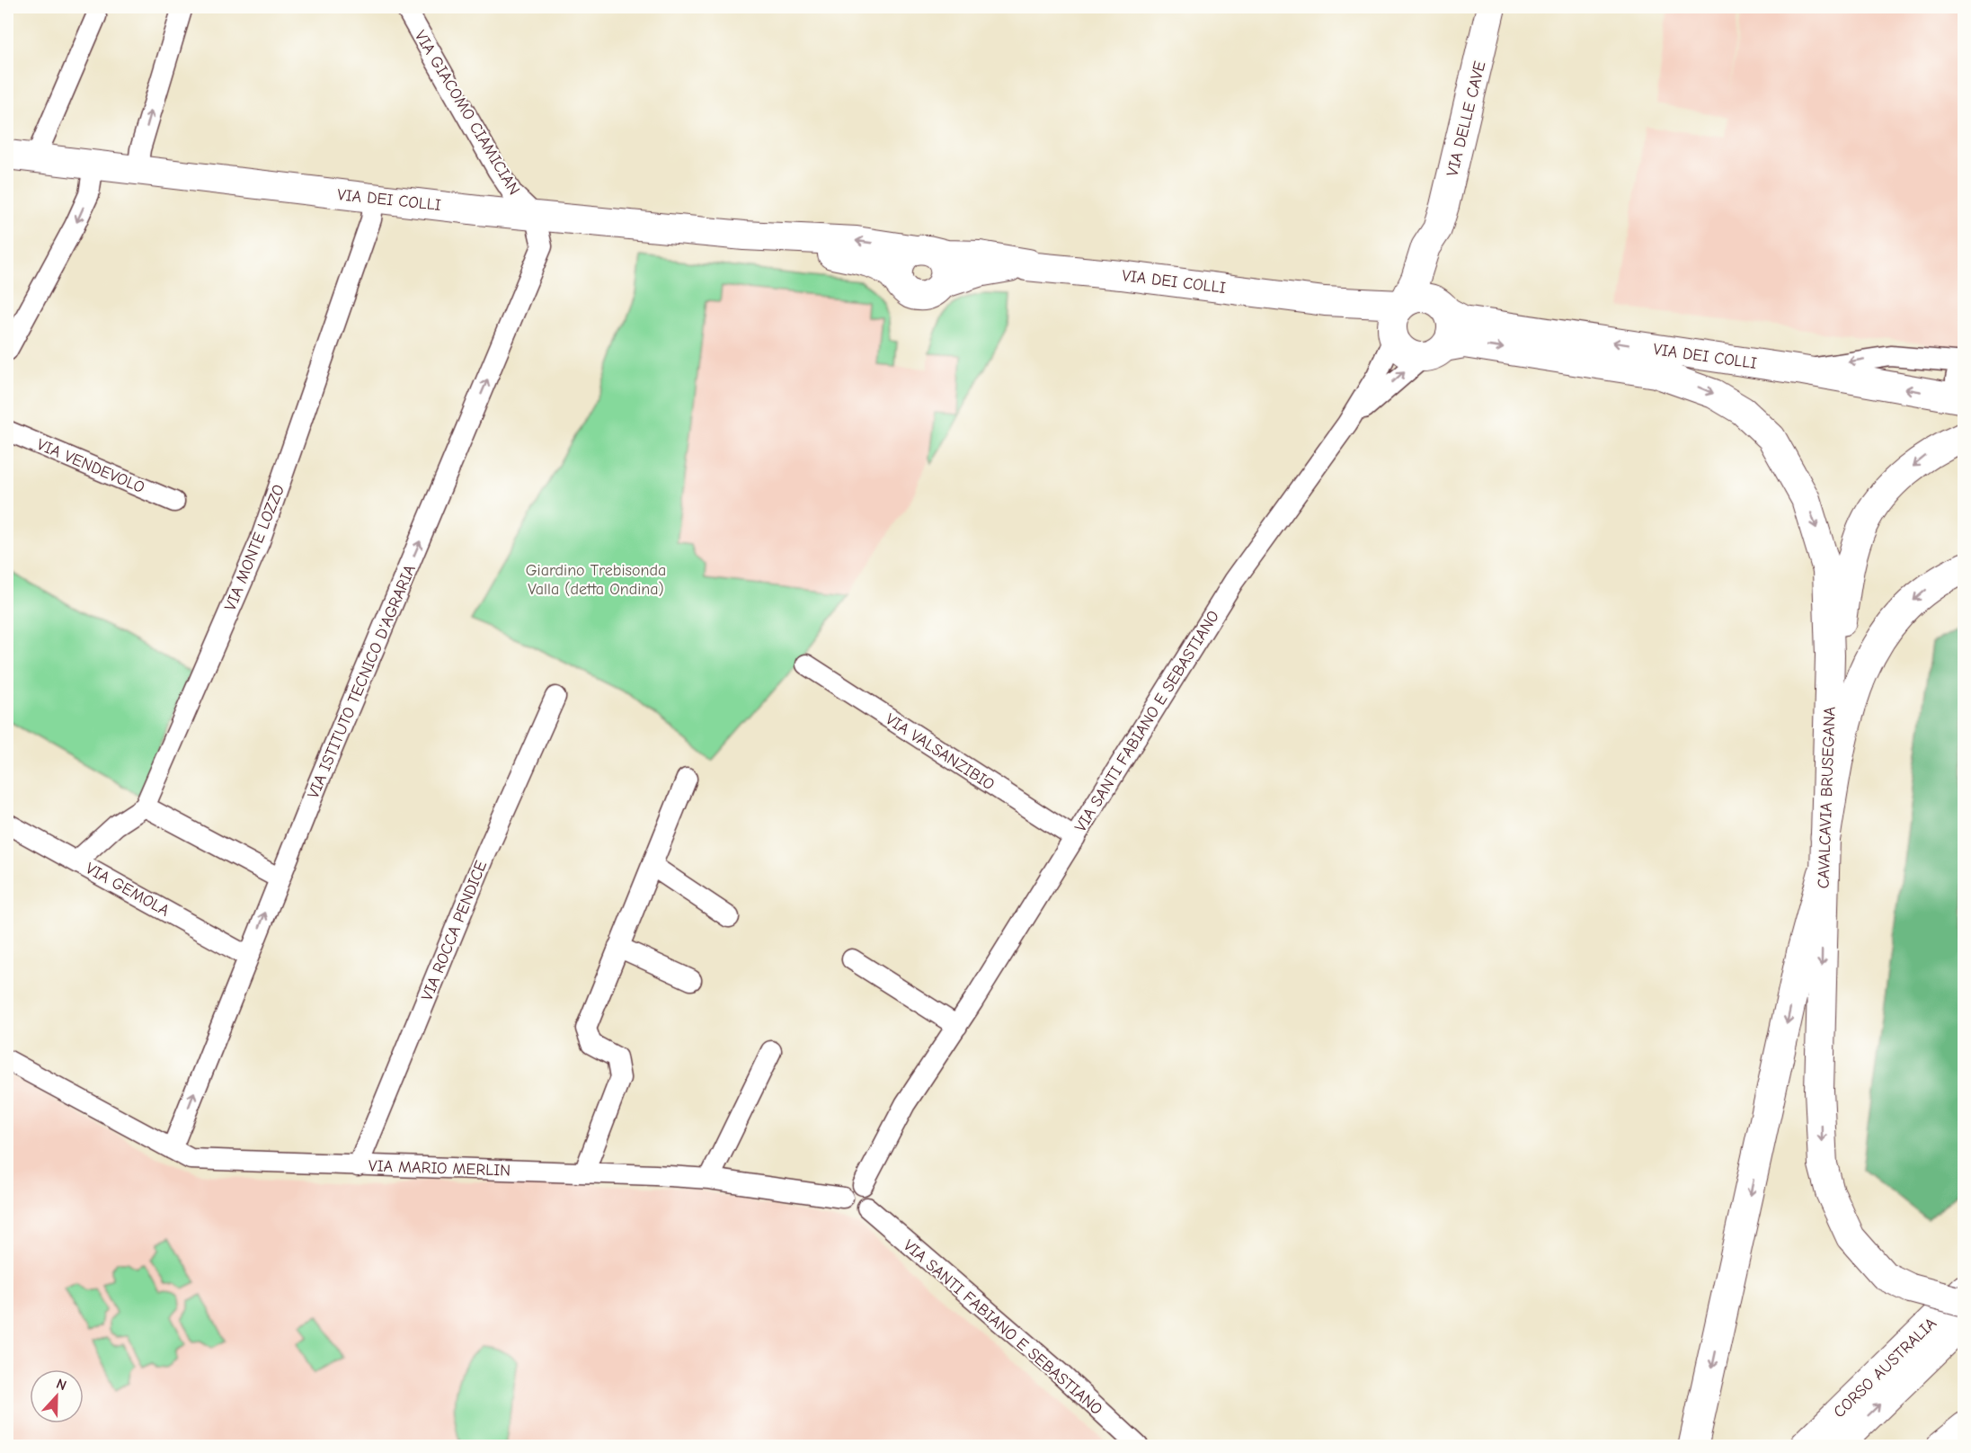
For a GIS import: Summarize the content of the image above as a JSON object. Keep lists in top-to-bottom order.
{
  "streets": {
    "highway": ["CORSO AUSTRALIA"],
    "main road": ["VIA DELLE CAVE", "VIA DEI COLLI", "CAVALCAVIA BRUSEGANA"],
    "street": [
      "VIA GIACOMO CIAMICIAN",
      "VIA VENDEVOLO",
      "VIA MONTE LOZZO",
      "VIA ISTITUTO TECNICO D'AGRARIA",
      "VIA SANTI FABIANO E SEBASTIANO",
      "VIA VALSANZIBIO",
      "VIA GEMOLA",
      "VIA ROCCA PENDICE",
      "VIA MARIO MERLIN"
    ]
  },
  "crossings": [
    ["VIA GIACOMO CIAMICIAN", "VIA DEI COLLI"],
    ["VIA GIACOMO CIAMICIAN", "VIA ISTITUTO TECNICO D'AGRARIA"],
    ["VIA DELLE CAVE", "VIA DEI COLLI"],
    ["VIA DELLE CAVE", "VIA SANTI FABIANO E SEBASTIANO"],
    ["VIA DEI COLLI", "VIA MONTE LOZZO"],
    ["VIA DEI COLLI", "VIA ISTITUTO TECNICO D'AGRARIA"],
    ["VIA DEI COLLI", "VIA SANTI FABIANO E SEBASTIANO"],
    ["VIA DEI COLLI", "CAVALCAVIA BRUSEGANA"],
    ["VIA ISTITUTO TECNICO D'AGRARIA", "VIA GEMOLA"],
    ["VIA ISTITUTO TECNICO D'AGRARIA", "VIA MARIO MERLIN"],
    ["VIA SANTI FABIANO E SEBASTIANO", "VIA VALSANZIBIO"],
    ["VIA SANTI FABIANO E SEBASTIANO", "VIA MARIO MERLIN"],
    ["VIA ROCCA PENDICE", "VIA MARIO MERLIN"]
  ],
  "one_way": ["VIA ISTITUTO TECNICO D'AGRARIA", "CAVALCAVIA BRUSEGANA"],
  "parks": ["Giardino Trebisonda Valla (detta Ondina)"],
  "north": "top"
}
